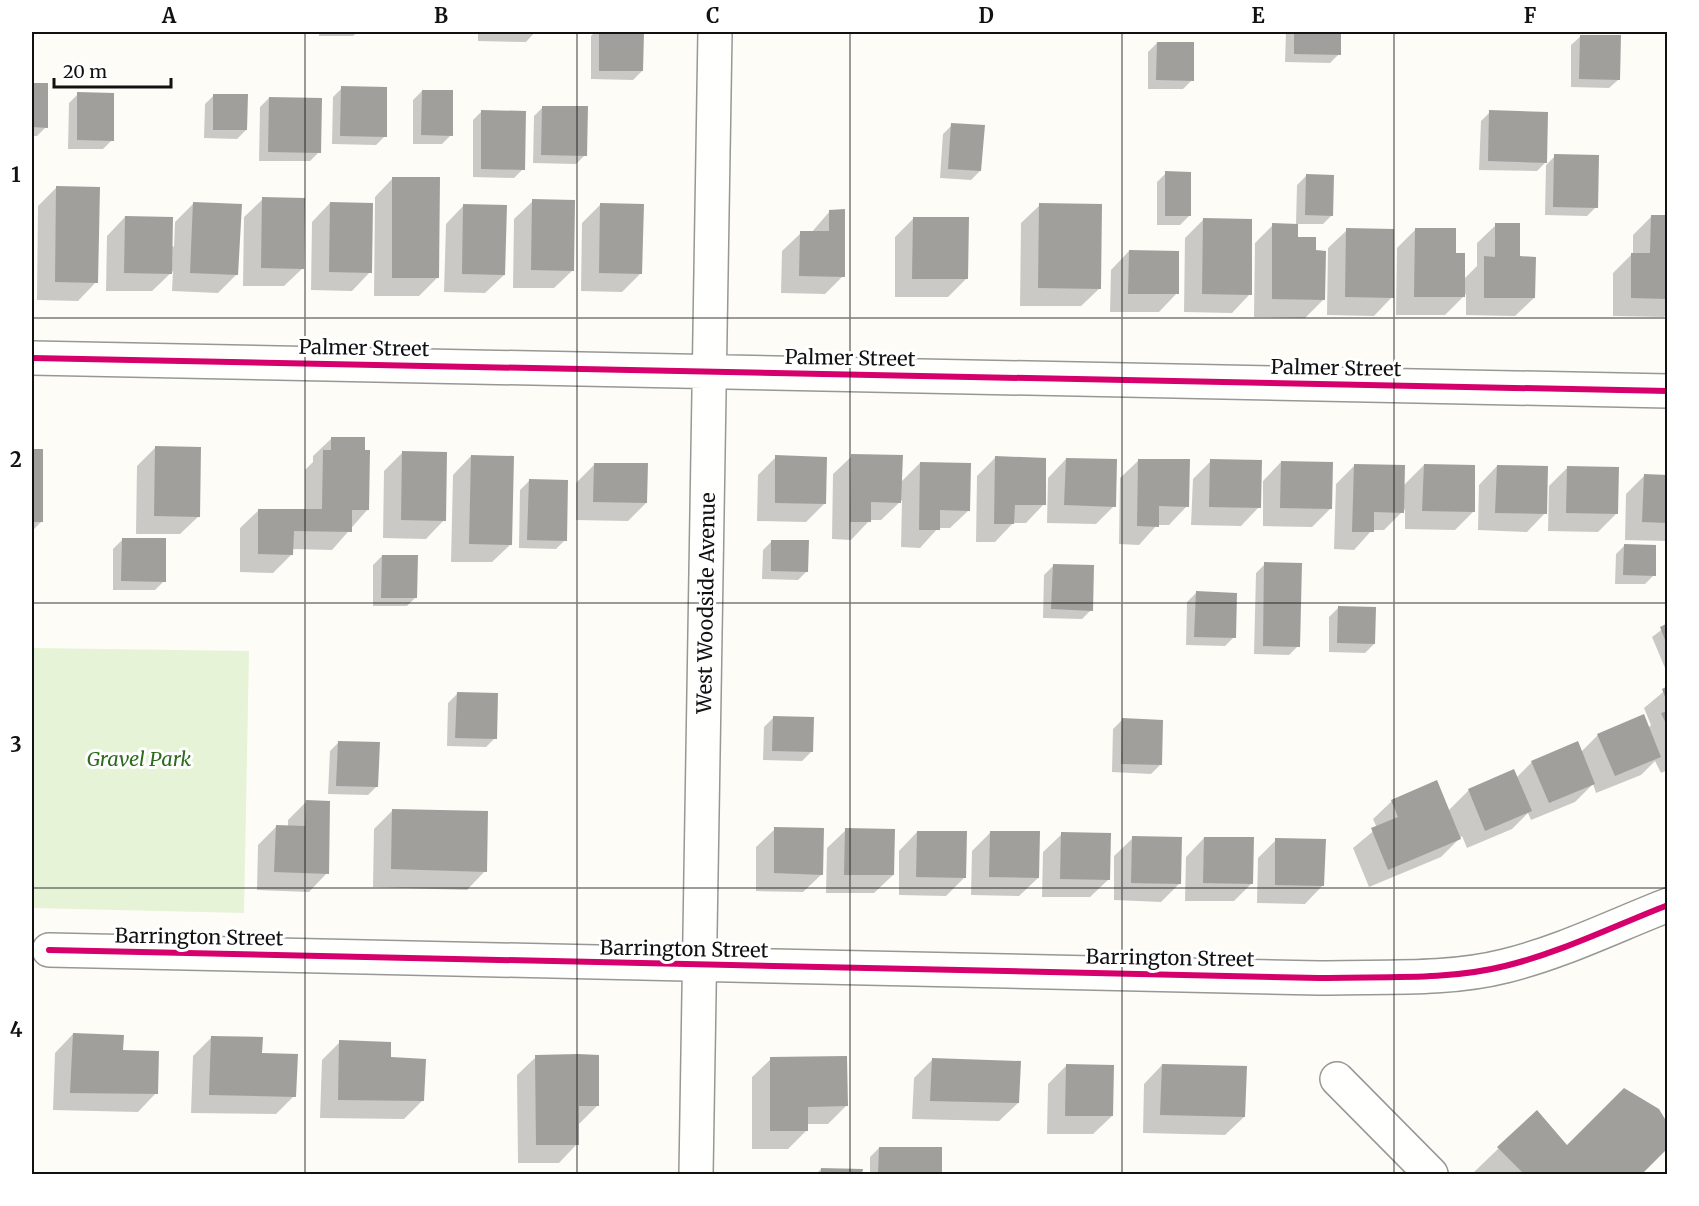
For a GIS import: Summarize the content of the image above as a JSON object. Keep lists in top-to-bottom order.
{
  "streets": {
    "street": ["Palmer Street", "West Woodside Avenue", "Barrington Street"]
  },
  "crossings": [
    ["Palmer Street", "West Woodside Avenue"],
    ["West Woodside Avenue", "Barrington Street"]
  ],
  "parks": ["Gravel Park"],
  "scale_bar": "20 m",
  "grid": {
    "columns": [
      "A",
      "B",
      "C",
      "D",
      "E",
      "F"
    ],
    "rows": [
      "1",
      "2",
      "3",
      "4"
    ]
  }
}
